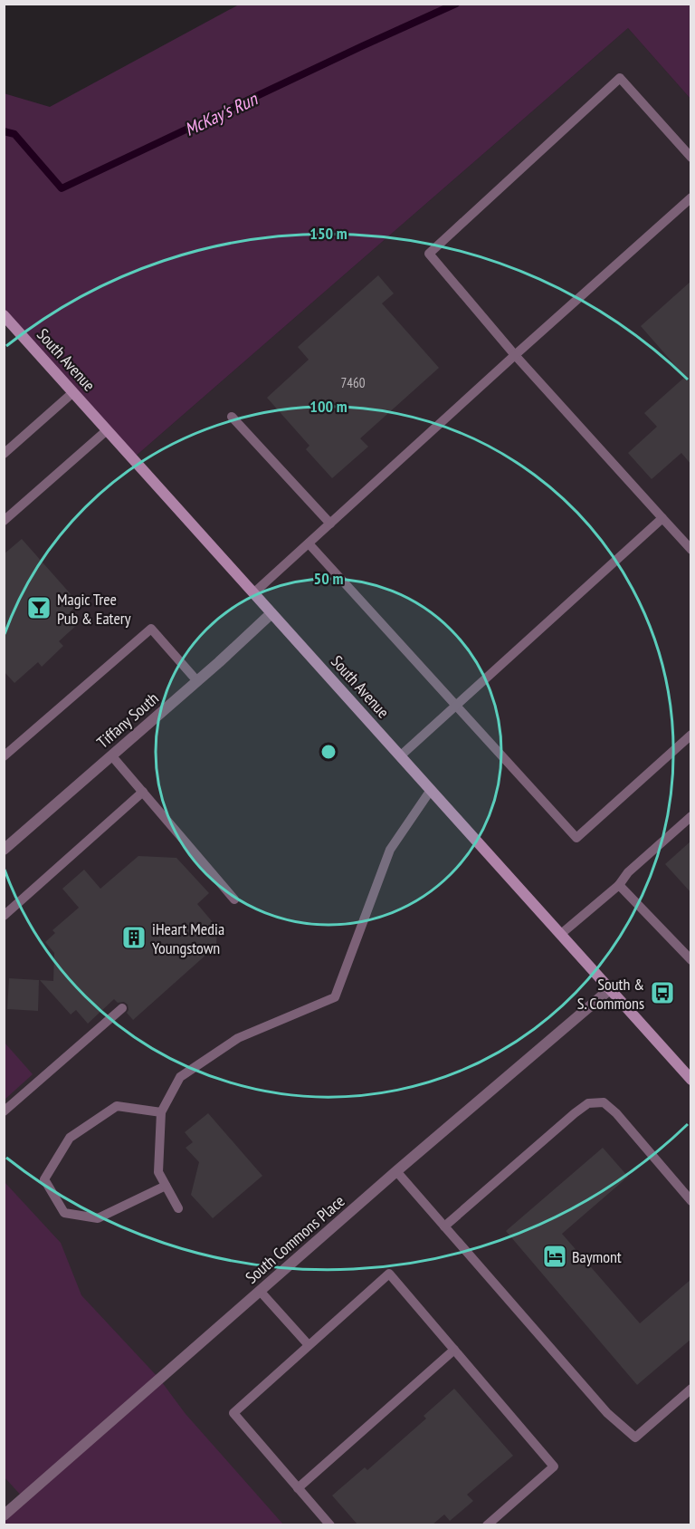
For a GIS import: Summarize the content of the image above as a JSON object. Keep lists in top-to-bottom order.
{
  "streets": {
    "main road": ["South Avenue"],
    "street": ["Tiffany South", "South Commons Place"]
  },
  "crossings": [
    ["South Avenue", "Tiffany South"],
    ["South Avenue", "South Commons Place"]
  ],
  "water": ["McKay's Run"],
  "places": {
    "bar": ["Magic Tree Pub & Eatery"],
    "building": ["iHeart Media Youngstown"],
    "bus stop": ["South & S. Commons"],
    "hotel": ["Baymont"]
  },
  "house_numbers": ["7460"],
  "rings": ["150 m", "100 m", "50 m"]
}
